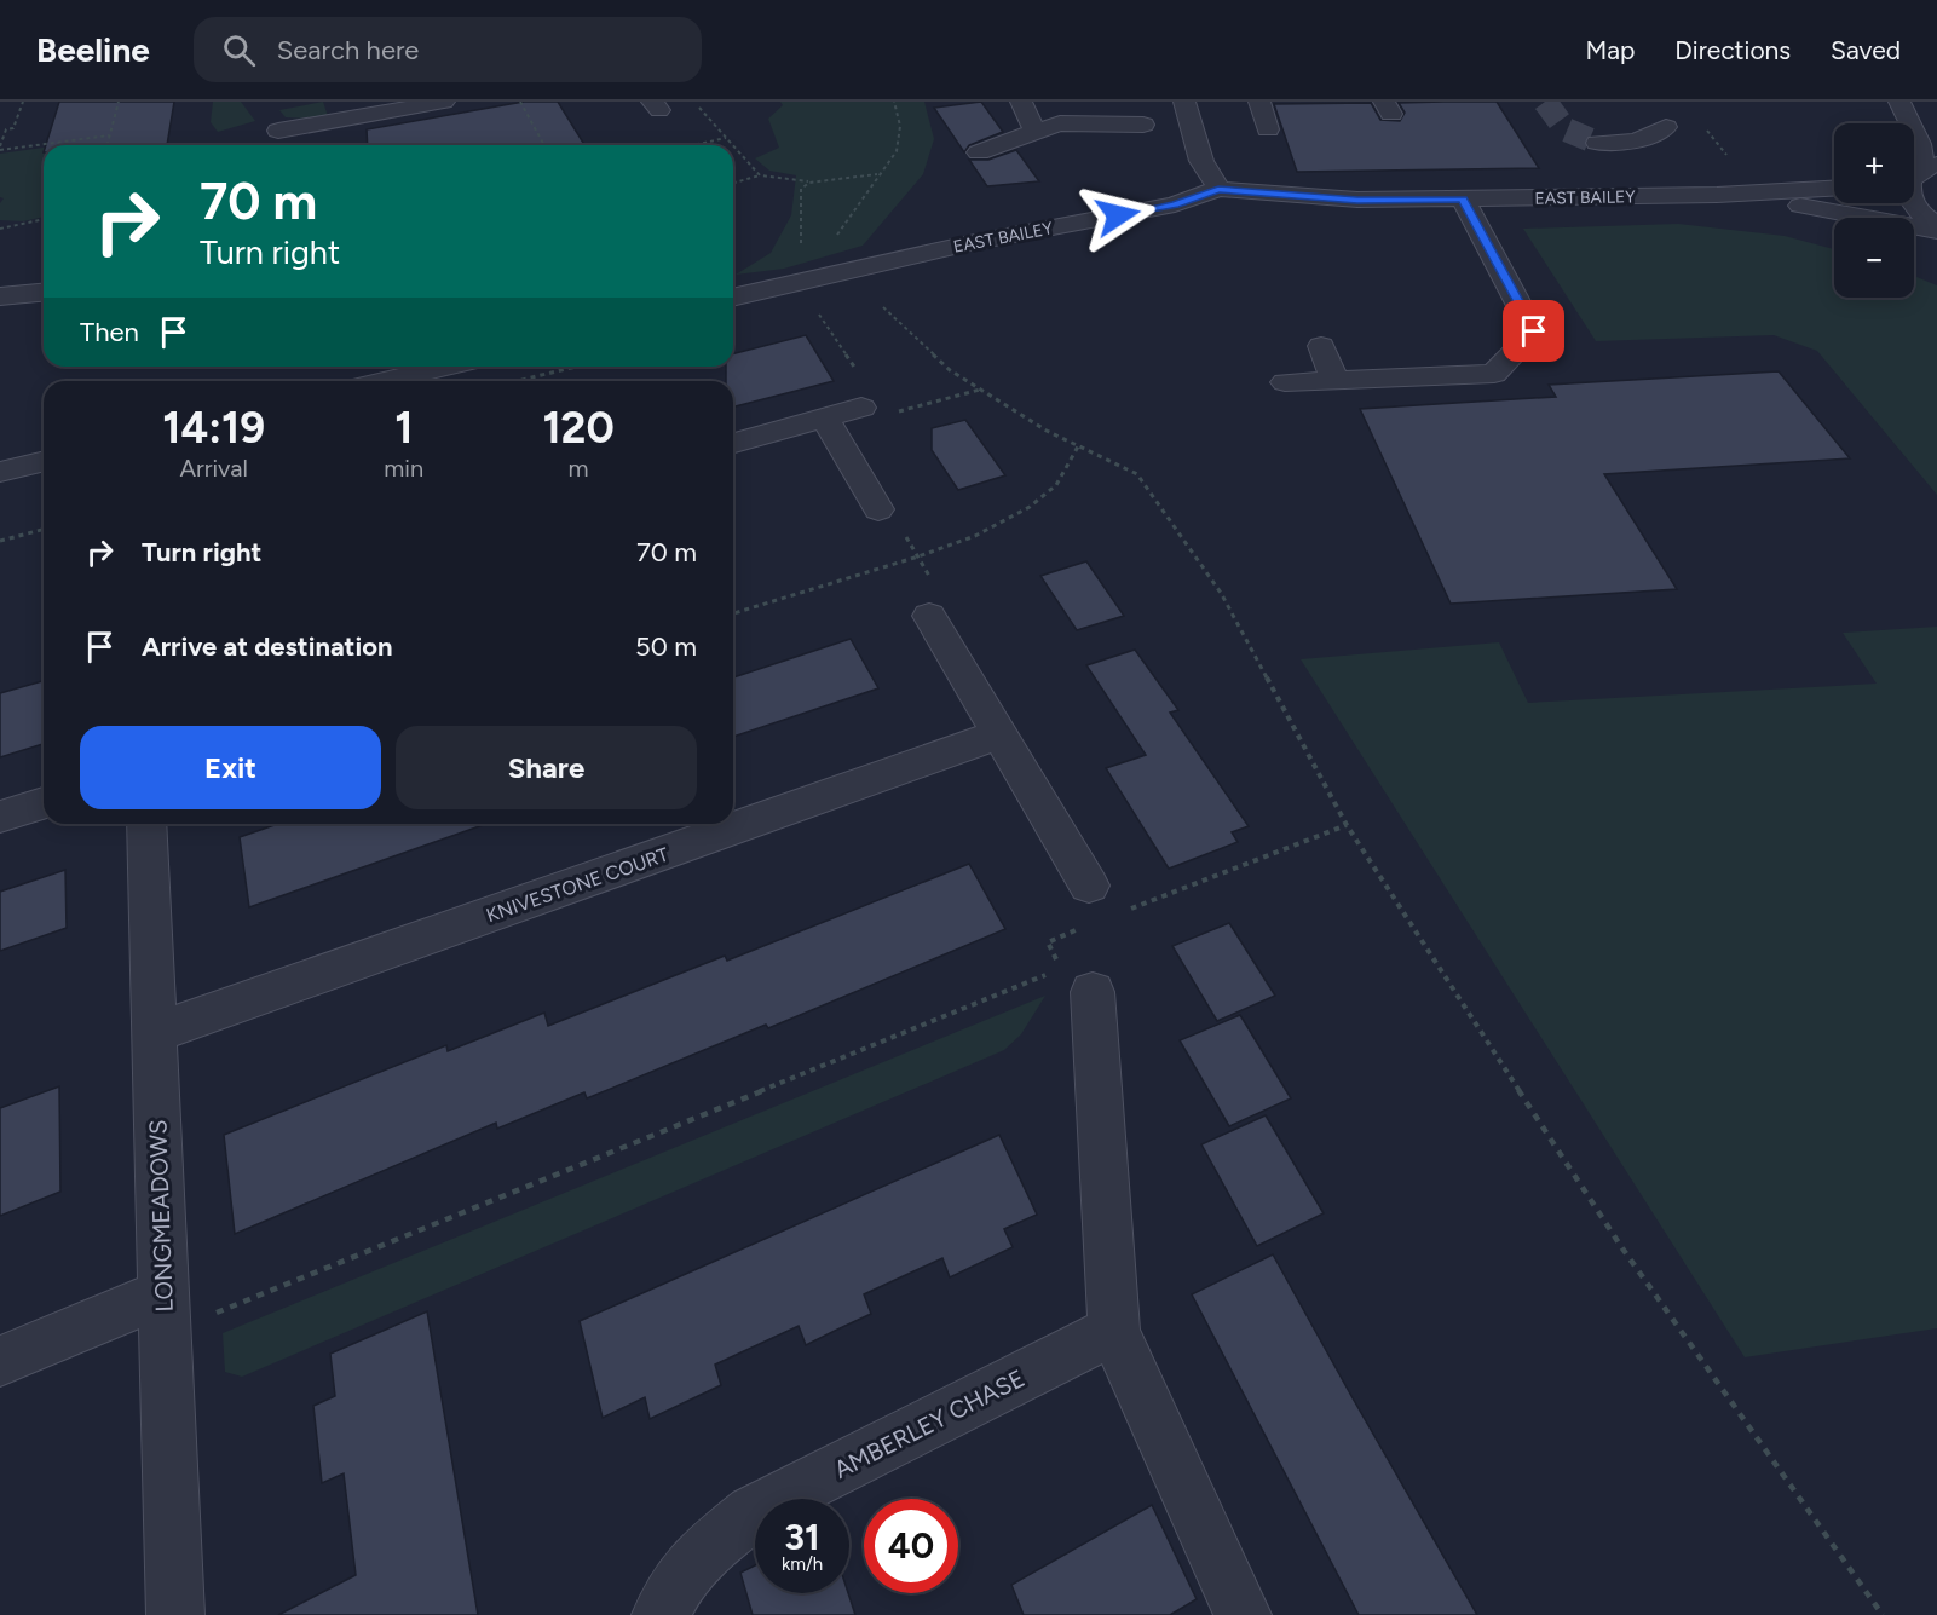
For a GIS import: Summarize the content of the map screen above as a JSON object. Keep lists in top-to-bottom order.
{
  "streets": {
    "street": [
      "EAST BAILEY",
      "KNIVESTONE COURT",
      "LONGMEADOWS",
      "AMBERLEY CHASE"
    ]
  },
  "crossings": [
    ["KNIVESTONE COURT", "LONGMEADOWS"]
  ],
  "page": {
    "header": "Beeline",
    "search": "Search here",
    "nav": ["Map", "Directions", "Saved"],
    "map_buttons": ["+", "−"],
    "turn": ["70 m", "Turn right"],
    "then": "Then",
    "eta": [
      "14:19",
      "Arrival",
      "1",
      "min",
      "120",
      "m"
    ],
    "list": [
      {
        "name": "Turn right",
        "value": "70 m"
      },
      {
        "name": "Arrive at destination",
        "value": "50 m"
      }
    ],
    "buttons": ["Exit", "Share"],
    "speed": "31 km/h",
    "limit": "40"
  }
}
